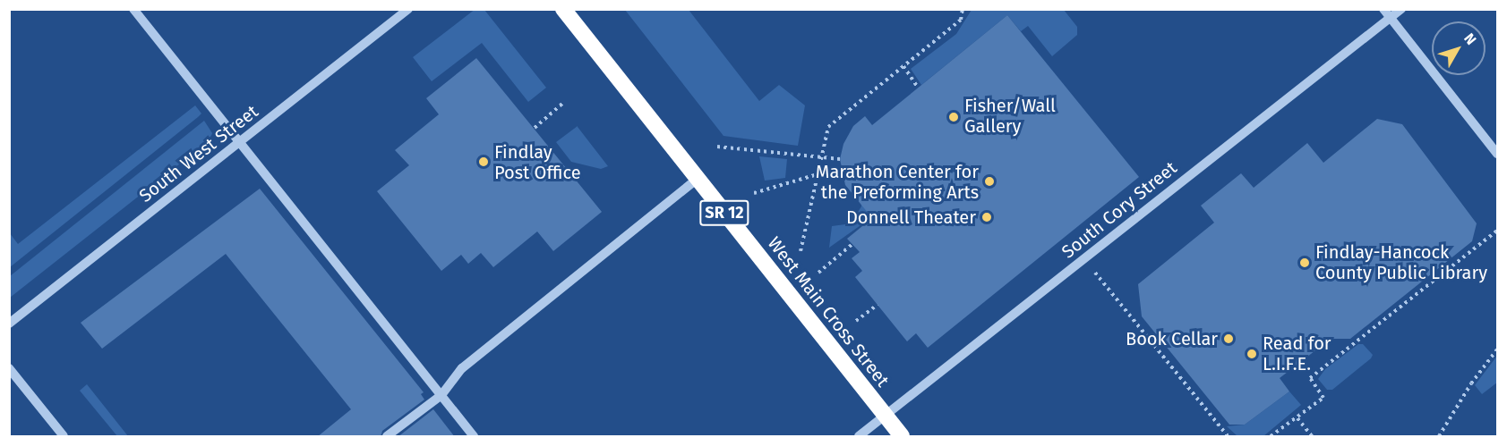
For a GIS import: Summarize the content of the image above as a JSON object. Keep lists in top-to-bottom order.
{
  "streets": {
    "highway": ["SR 12", "West Main Cross Street"],
    "street": ["South West Street", "South Cory Street"]
  },
  "crossings": [
    ["South Cory Street", "West Main Cross Street"]
  ],
  "places": [
    "Fisher/Wall Gallery",
    "Findlay Post Office",
    "Marathon Center for the Preforming Arts",
    "Donnell Theater",
    "Findlay-Hancock County Public Library",
    "Book Cellar",
    "Read for L.I.F.E."
  ],
  "north": "top right"
}
